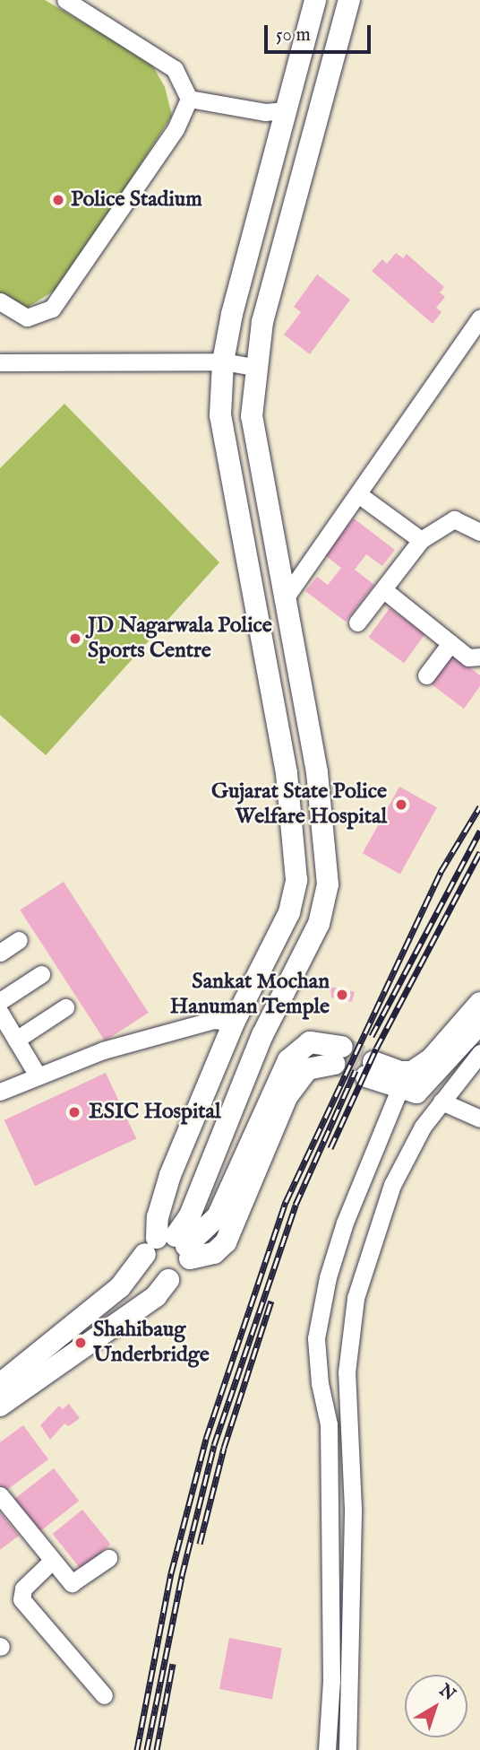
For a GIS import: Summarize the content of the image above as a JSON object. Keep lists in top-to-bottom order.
{
  "places": [
    "Police Stadium",
    "JD Nagarwala Police Sports Centre",
    "Gujarat State Police Welfare Hospital",
    "Sankat Mochan Hanuman Temple",
    "ESIC Hospital",
    "Shahibaug Underbridge"
  ],
  "scale_bar": "50 m",
  "north": "top right"
}
